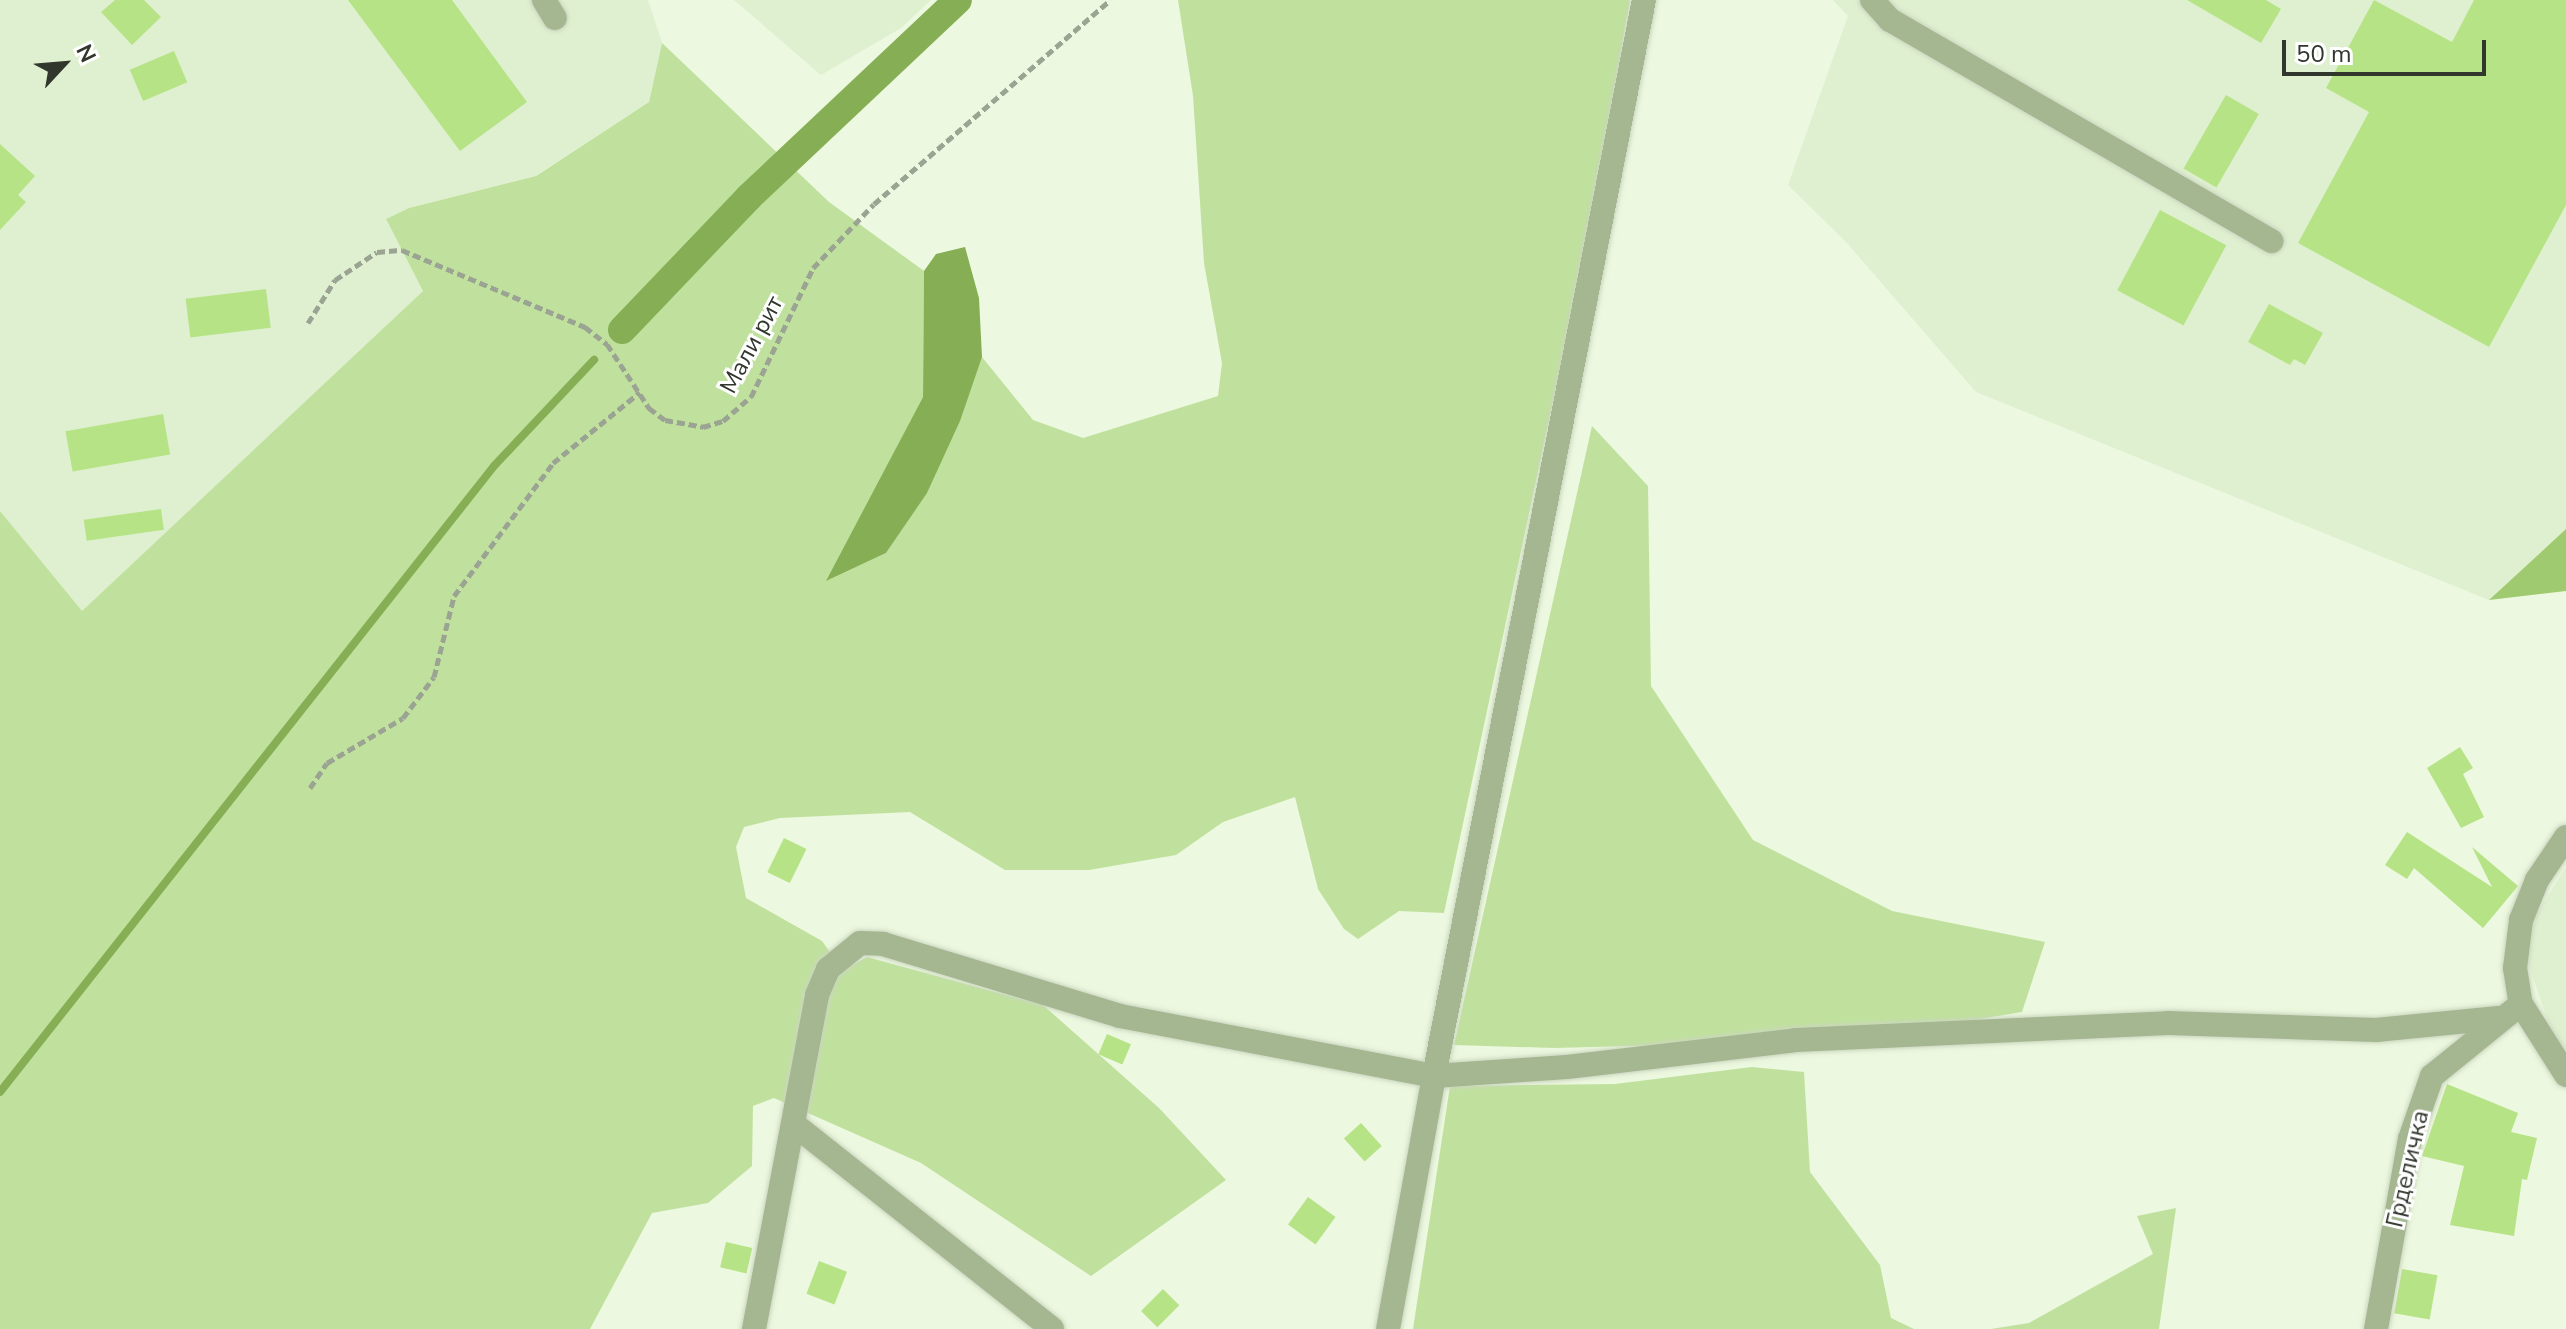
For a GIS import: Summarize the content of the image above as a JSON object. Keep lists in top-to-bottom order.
{
  "streets": {
    "lane": ["Грделичка"],
    "path": ["Мали рит"]
  },
  "scale_bar": "50 m",
  "north": "top right"
}
